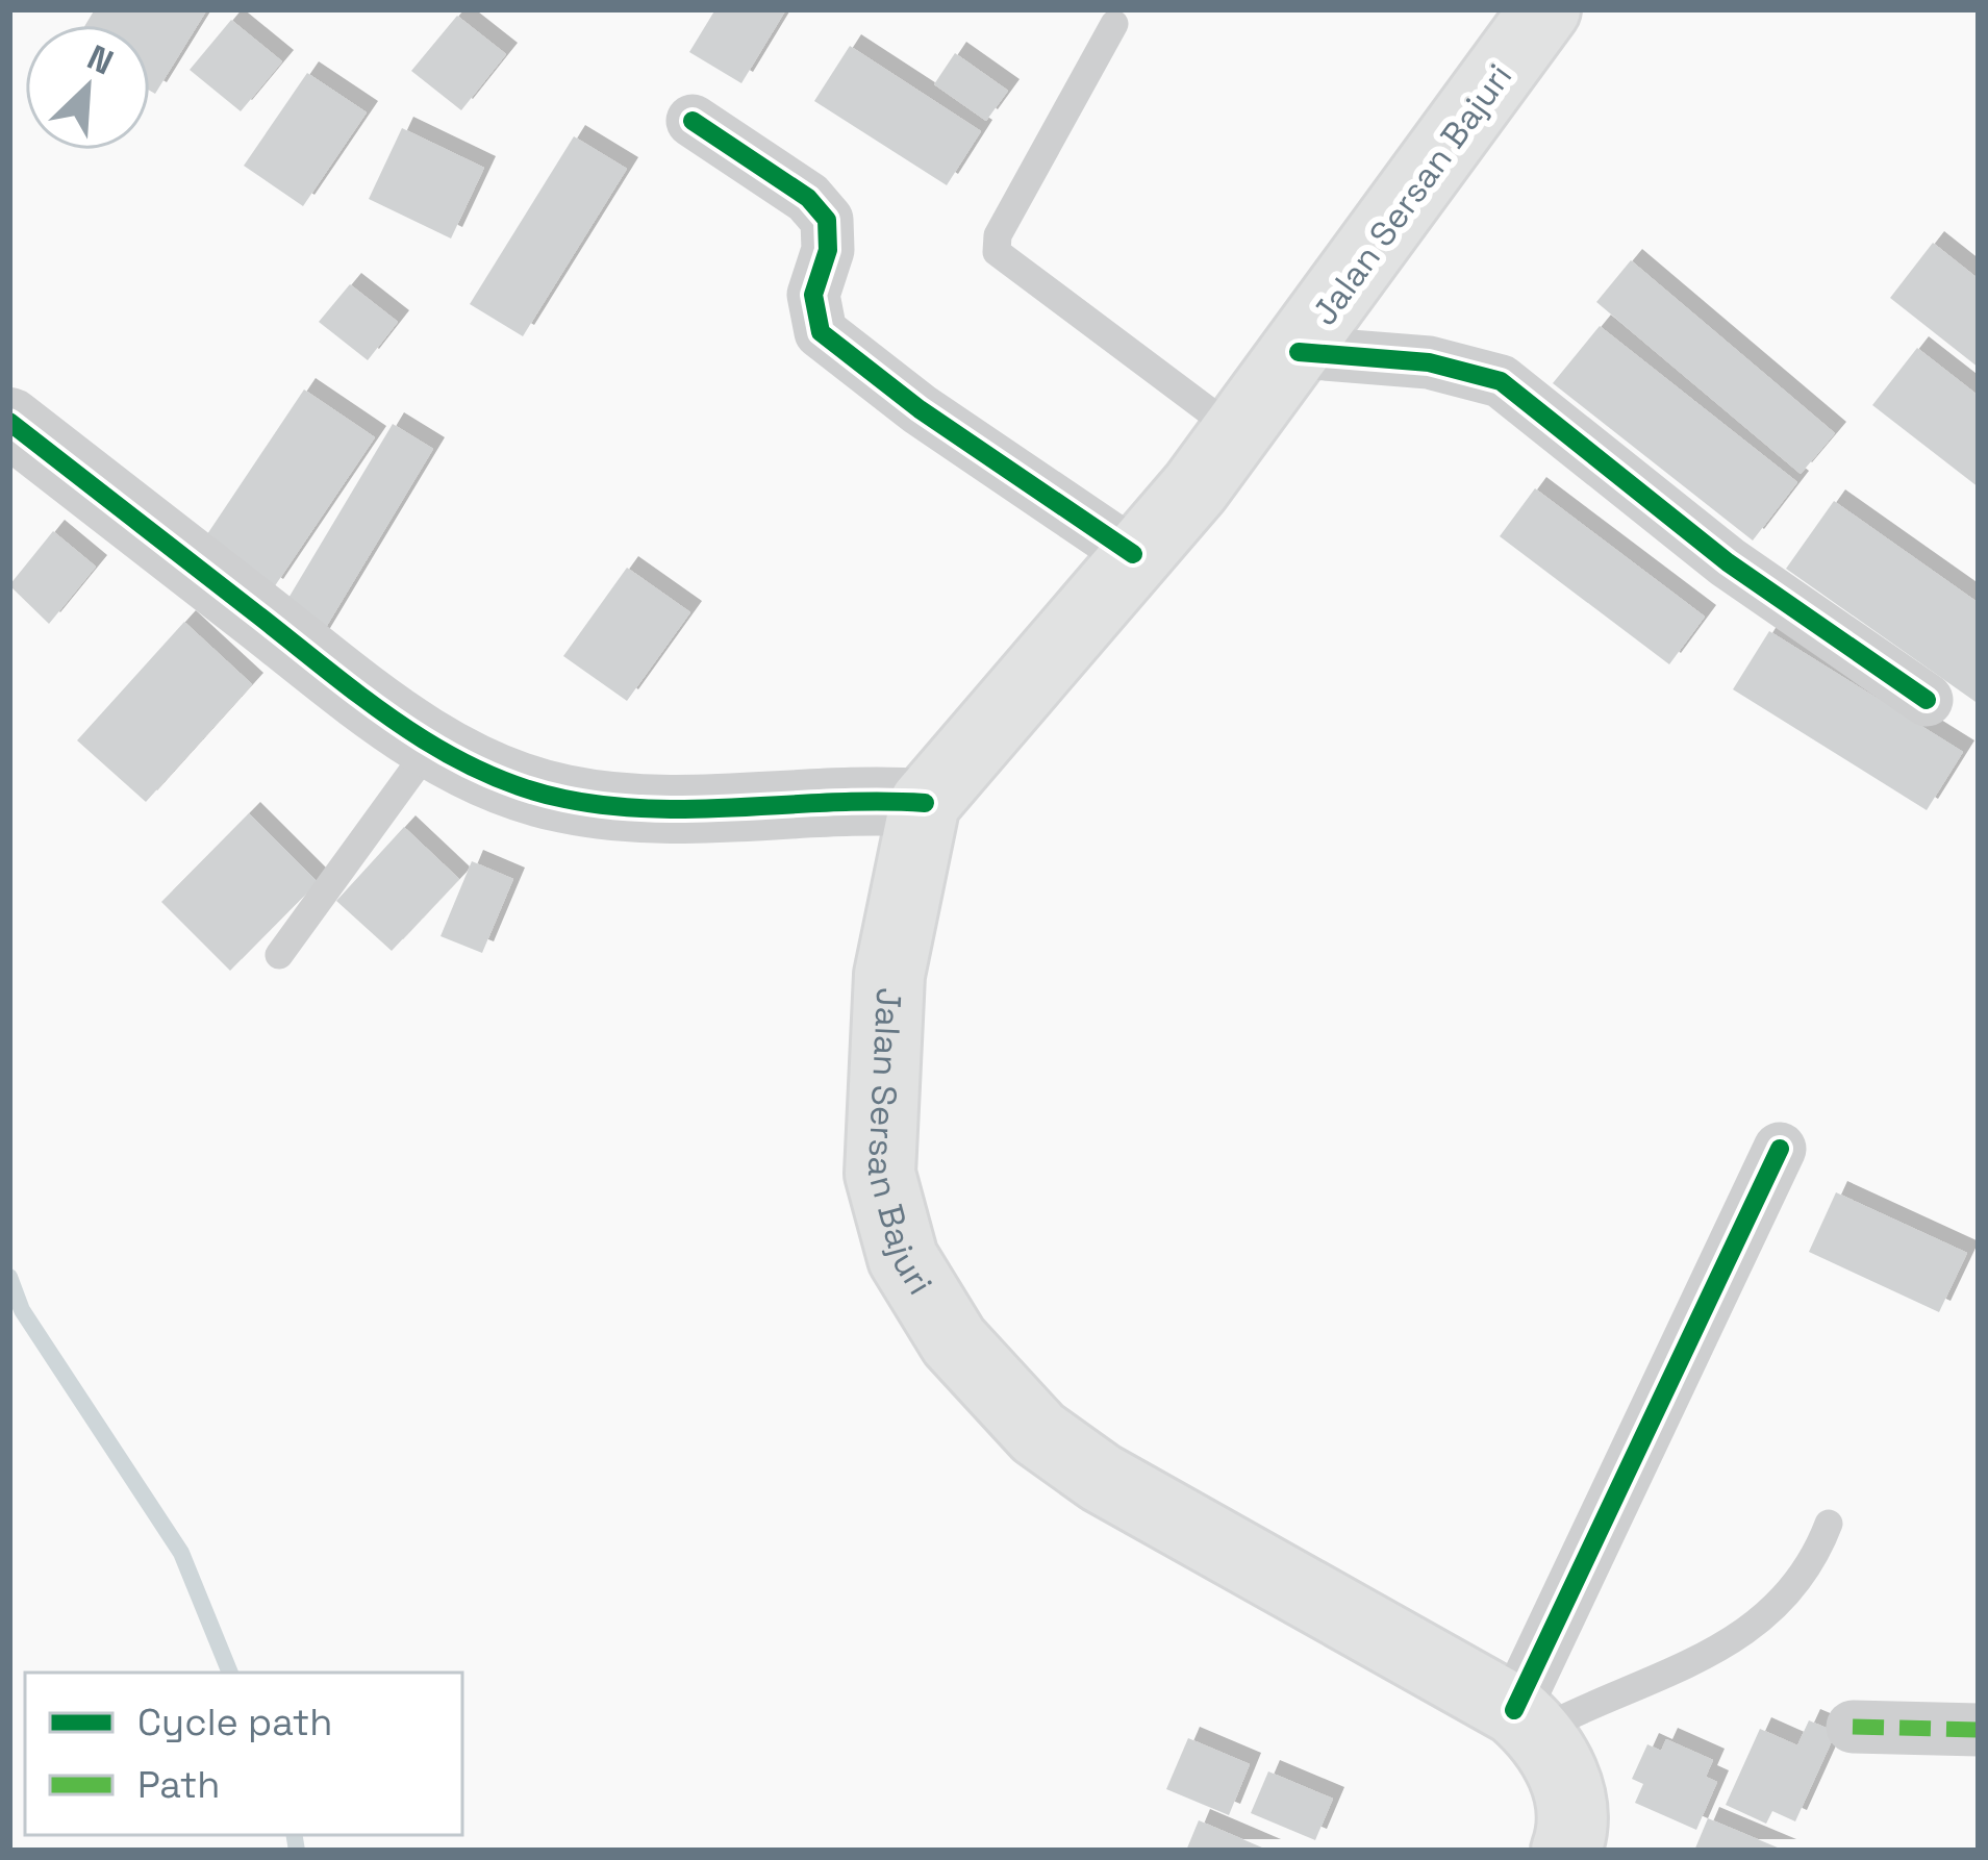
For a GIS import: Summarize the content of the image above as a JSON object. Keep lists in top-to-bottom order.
{
  "streets": {
    "main road": ["Jalan Sersan Bajuri"]
  },
  "legend": ["Cycle path", "Path"],
  "north": "top right"
}
